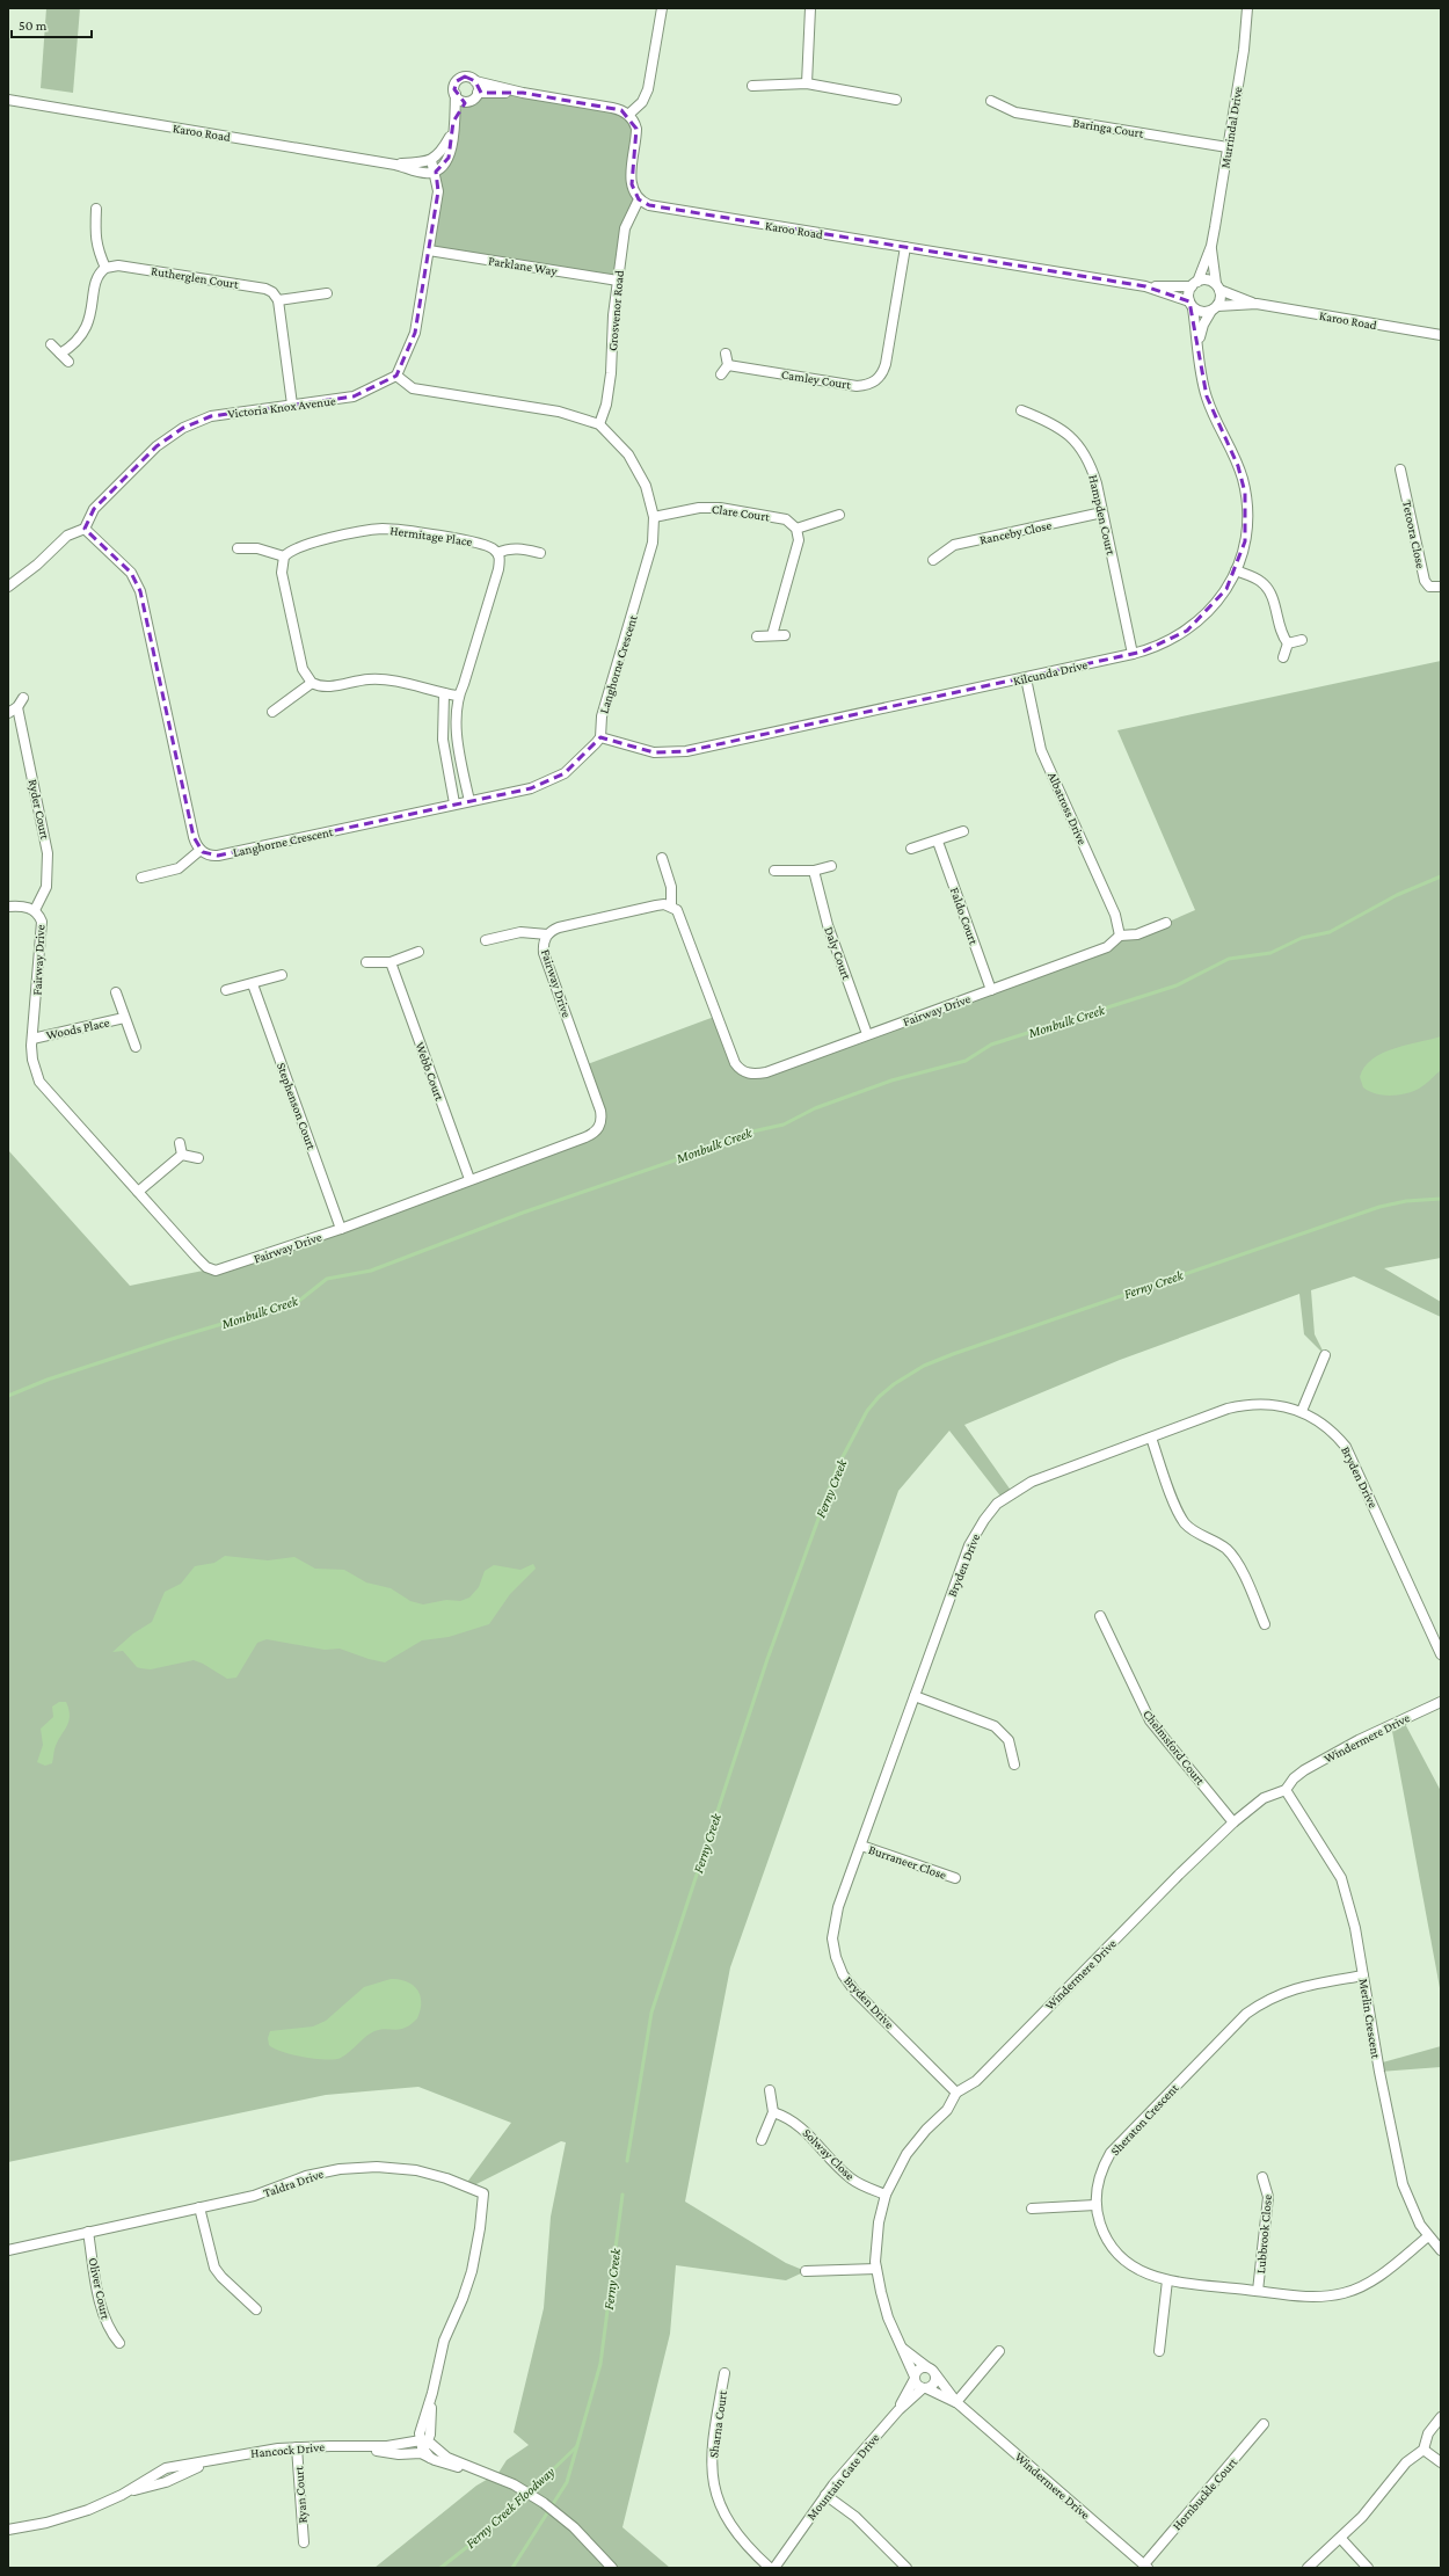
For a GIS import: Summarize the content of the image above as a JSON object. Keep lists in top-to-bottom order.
{
  "streets": {
    "street": [
      "Baringa Court",
      "Murrindal Drive",
      "Karoo Road",
      "Parklane Way",
      "Rutherglen Court",
      "Grosvenor Road",
      "Camley Court",
      "Victoria Knox Avenue",
      "Clare Court",
      "Hampden Court",
      "Ranceby Close",
      "Tetoora Close",
      "Hermitage Place",
      "Langhorne Crescent",
      "Kilcunda Drive",
      "Albatross Drive",
      "Ryder Court",
      "Faldo Court",
      "Daly Court",
      "Fairway Drive",
      "Woods Place",
      "Webb Court",
      "Stephenson Court",
      "Bryden Drive",
      "Windermere Drive",
      "Chelmsford Court",
      "Burraneer Close",
      "Merlin Crescent",
      "Sheraton Crescent",
      "Solway Close",
      "Taldra Drive",
      "Lubbrook Close",
      "Oliver Court",
      "Sharna Court",
      "Hancock Drive",
      "Mountain Gate Drive",
      "Hornbuckle Court",
      "Ryan Court"
    ]
  },
  "crossings": [
    ["Baringa Court", "Murrindal Drive"],
    ["Murrindal Drive", "Karoo Road"],
    ["Murrindal Drive", "Kilcunda Drive"],
    ["Karoo Road", "Grosvenor Road"],
    ["Karoo Road", "Camley Court"],
    ["Karoo Road", "Kilcunda Drive"],
    ["Parklane Way", "Grosvenor Road"],
    ["Grosvenor Road", "Langhorne Crescent"],
    ["Victoria Knox Avenue", "Langhorne Crescent"],
    ["Clare Court", "Langhorne Crescent"],
    ["Hampden Court", "Ranceby Close"],
    ["Hampden Court", "Kilcunda Drive"],
    ["Langhorne Crescent", "Kilcunda Drive"],
    ["Kilcunda Drive", "Albatross Drive"],
    ["Albatross Drive", "Fairway Drive"],
    ["Ryder Court", "Fairway Drive"],
    ["Faldo Court", "Fairway Drive"],
    ["Daly Court", "Fairway Drive"],
    ["Fairway Drive", "Woods Place"],
    ["Fairway Drive", "Webb Court"],
    ["Fairway Drive", "Stephenson Court"],
    ["Bryden Drive", "Windermere Drive"],
    ["Bryden Drive", "Burraneer Close"],
    ["Windermere Drive", "Chelmsford Court"],
    ["Windermere Drive", "Merlin Crescent"],
    ["Windermere Drive", "Solway Close"],
    ["Windermere Drive", "Mountain Gate Drive"],
    ["Windermere Drive", "Hornbuckle Court"],
    ["Merlin Crescent", "Sheraton Crescent"],
    ["Sheraton Crescent", "Lubbrook Close"],
    ["Taldra Drive", "Oliver Court"],
    ["Taldra Drive", "Hancock Drive"],
    ["Hancock Drive", "Ryan Court"]
  ],
  "water": ["Monbulk Creek", "Ferny Creek", "Ferny Creek Floodway"],
  "scale_bar": "50 m"
}
